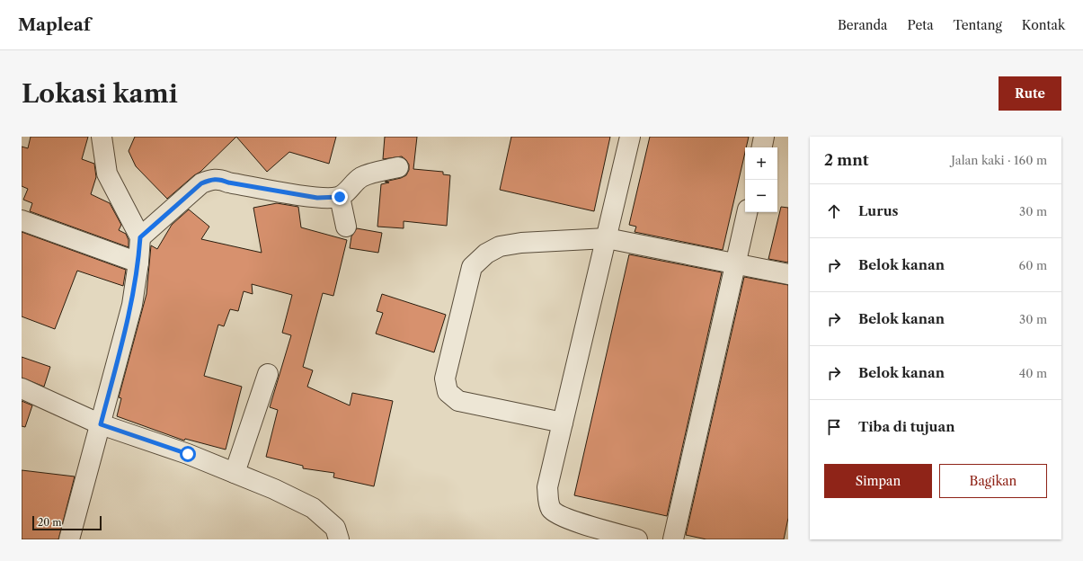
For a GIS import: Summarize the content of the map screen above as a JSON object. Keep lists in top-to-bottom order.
{
  "scale_bar": "20 m",
  "page": {
    "header": "Mapleaf",
    "nav": [
      "Beranda",
      "Peta",
      "Tentang",
      "Kontak"
    ],
    "buttons": [
      "Rute",
      ["Simpan", "Bagikan"]
    ],
    "title": "Lokasi kami",
    "heading": ["2 mnt", "Jalan kaki · 160 m"],
    "map_buttons": ["+", "−"],
    "list": [
      ["Lurus", "30 m"],
      ["Belok kanan", "60 m"],
      ["Belok kanan", "30 m"],
      ["Belok kanan", "40 m"],
      "Tiba di tujuan"
    ],
    "scale": "20 m"
  }
}
